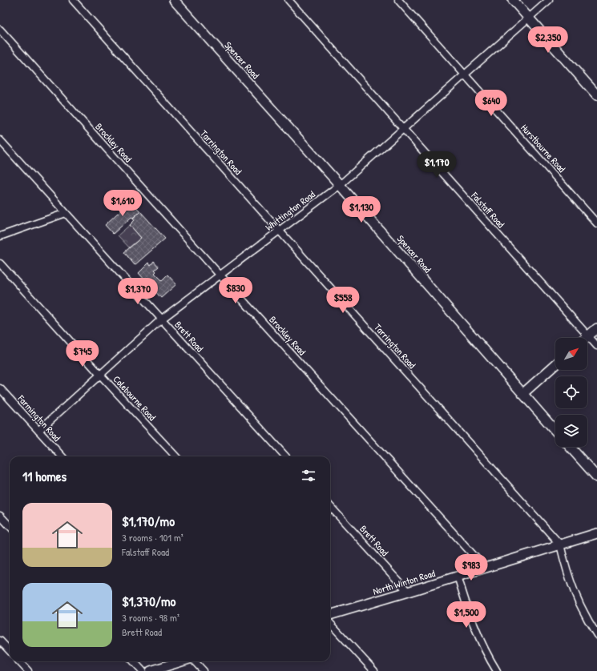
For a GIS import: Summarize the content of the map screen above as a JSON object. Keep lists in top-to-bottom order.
{
  "streets": {
    "street": [
      "Spencer Road",
      "Brockley Road",
      "Hurstbourne Road",
      "Tarrington Road",
      "Falstaff Road",
      "Whittington Road",
      "Brett Road",
      "Colebourne Road",
      "Farmington Road",
      "North Winton Road"
    ]
  },
  "crossings": [
    ["Spencer Road", "Whittington Road"],
    ["Brockley Road", "Whittington Road"],
    ["Brockley Road", "North Winton Road"],
    ["Hurstbourne Road", "Whittington Road"],
    ["Tarrington Road", "Whittington Road"],
    ["Tarrington Road", "North Winton Road"],
    ["Falstaff Road", "Whittington Road"],
    ["Whittington Road", "Brett Road"],
    ["Whittington Road", "Colebourne Road"],
    ["Whittington Road", "Farmington Road"],
    ["Brett Road", "North Winton Road"]
  ],
  "north": "top right",
  "page": {
    "price": [
      "$2,350",
      "$640",
      "$1,170",
      "$1,610",
      "$1,130",
      "$830",
      "$1,370",
      "$558",
      "$745",
      "$983",
      "$1,500"
    ],
    "heading": "11 homes",
    "list": [
      {
        "name": "$1,170/mo",
        "note": "3 rooms · 101 m² · Falstaff Road"
      },
      {
        "name": "$1,370/mo",
        "note": "3 rooms · 98 m² · Brett Road"
      }
    ]
  }
}
